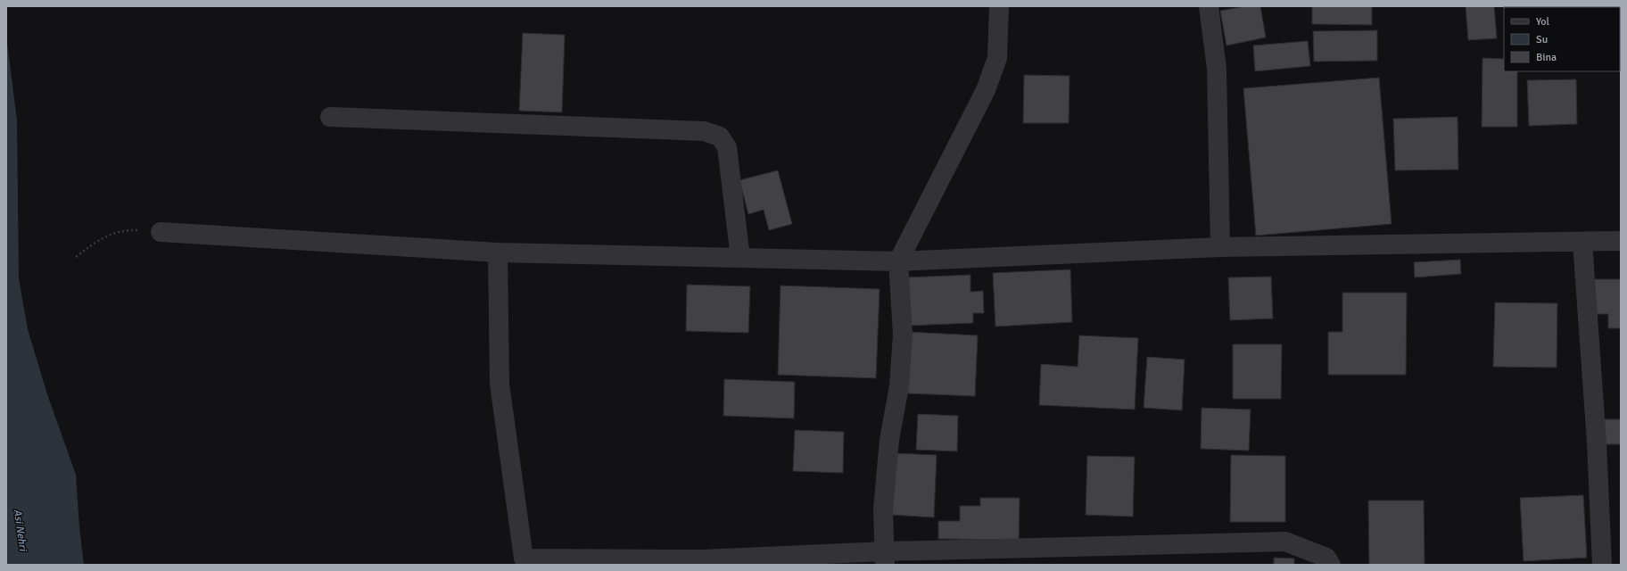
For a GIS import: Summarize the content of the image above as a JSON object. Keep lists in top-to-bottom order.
{
  "water": ["Asi Nehri"],
  "legend": ["Yol", "Su", "Bina"]
}
